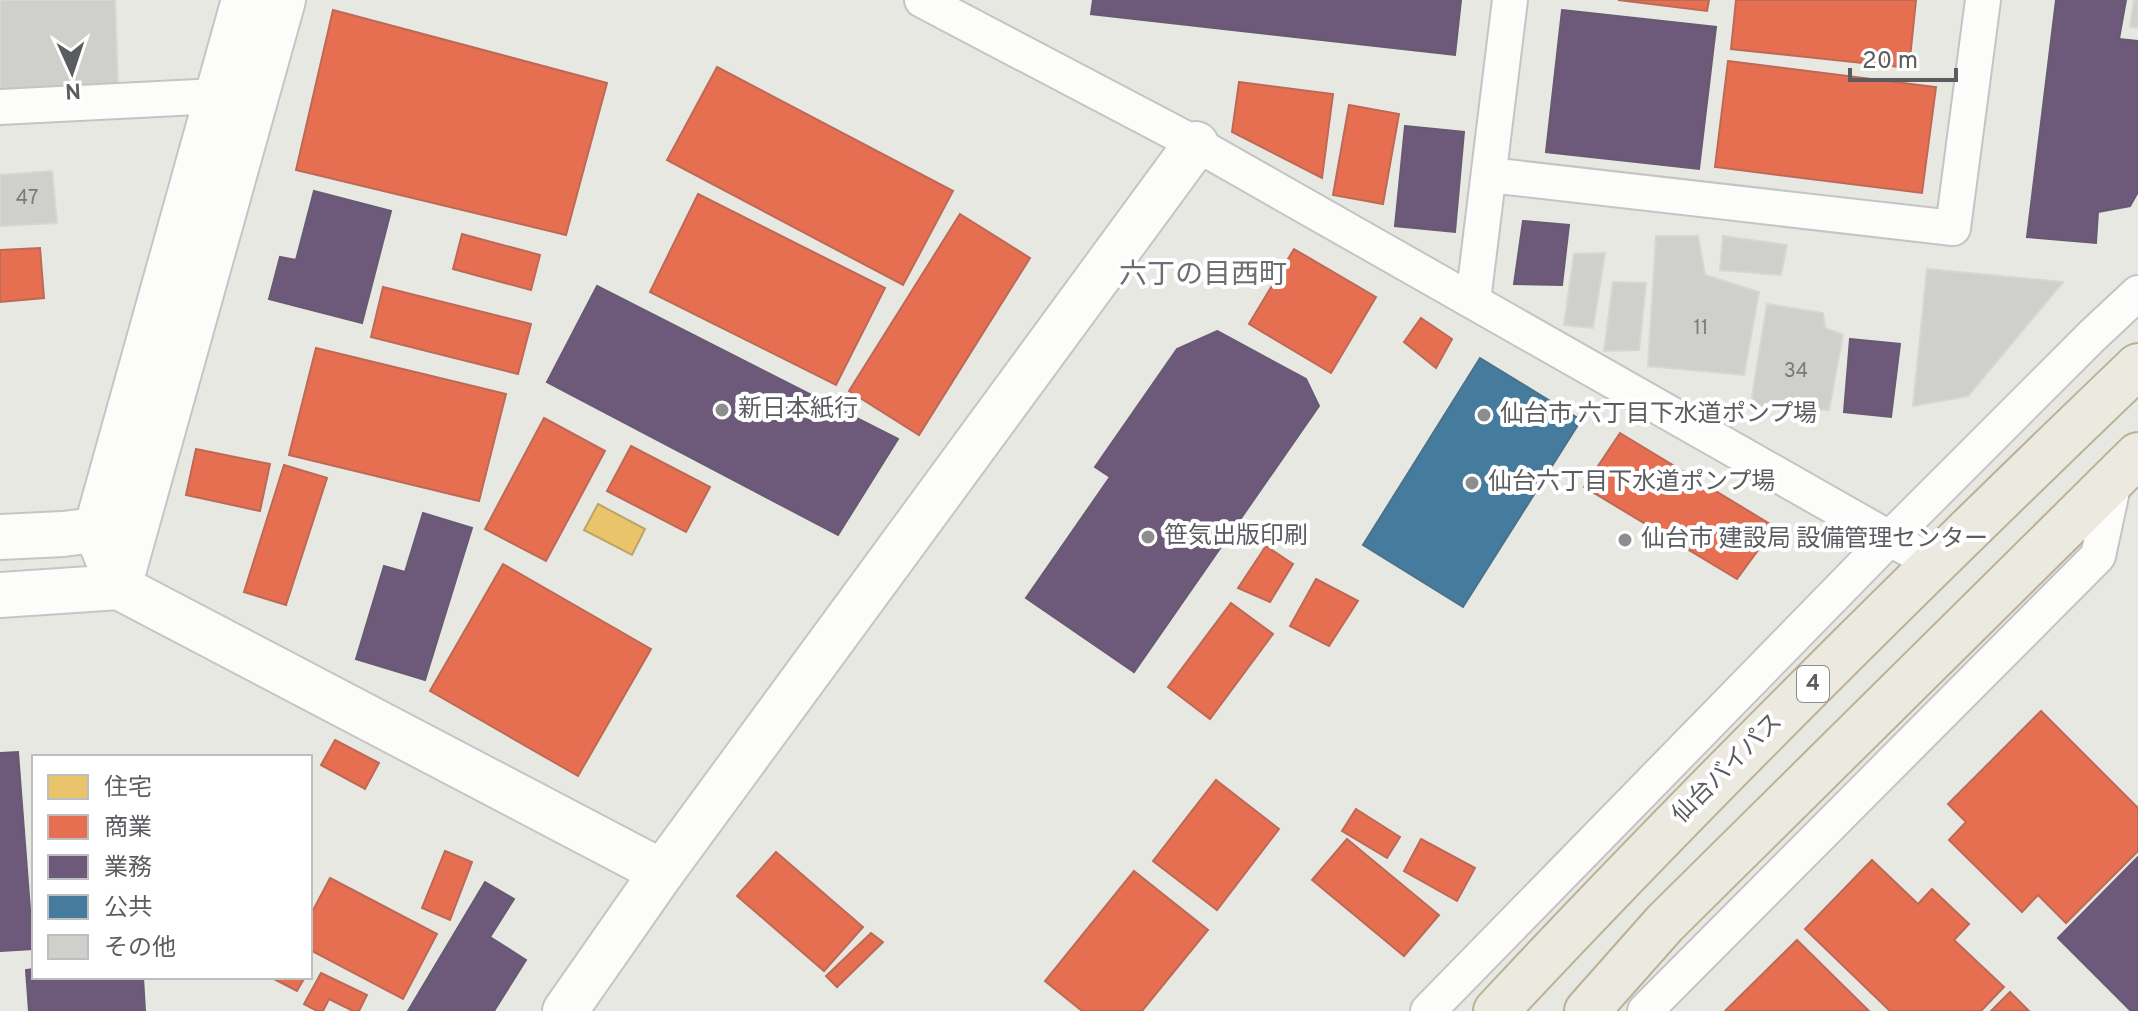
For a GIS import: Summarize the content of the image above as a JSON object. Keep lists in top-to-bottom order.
{
  "streets": {
    "highway": ["4", "仙台バイパス"]
  },
  "districts": ["六丁の目西町"],
  "places": [
    "新日本紙行",
    "仙台市 六丁目下水道ポンプ場",
    "仙台六丁目下水道ポンプ場",
    "笹気出版印刷",
    "仙台市 建設局 設備管理センター"
  ],
  "house_numbers": ["47", "11", "34"],
  "legend": [
    "住宅",
    "商業",
    "業務",
    "公共",
    "その他"
  ],
  "scale_bar": "20 m",
  "north": "bottom"
}
